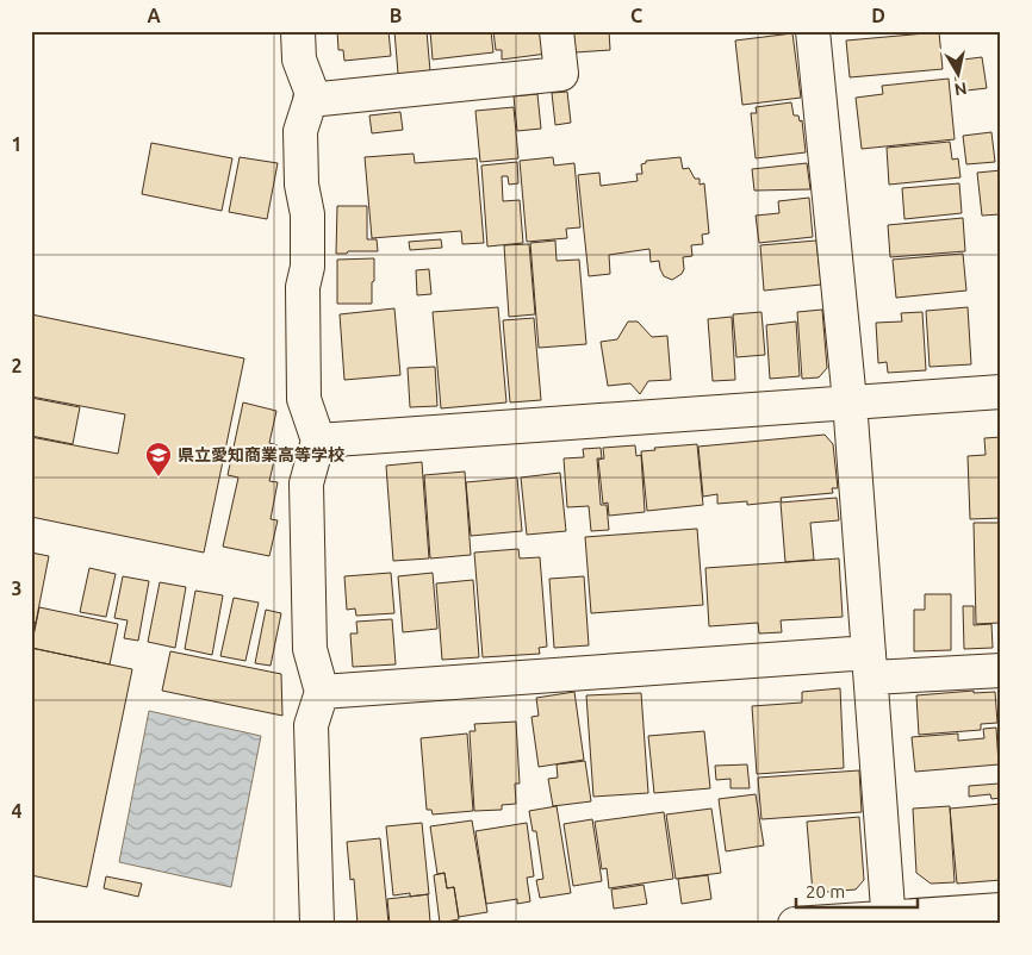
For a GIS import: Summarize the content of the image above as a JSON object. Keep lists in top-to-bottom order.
{
  "places": {
    "school or university": ["県立愛知商業高等学校"]
  },
  "scale_bar": "20 m",
  "north": "bottom",
  "grid": {
    "columns": [
      "A",
      "B",
      "C",
      "D"
    ],
    "rows": [
      "1",
      "2",
      "3",
      "4"
    ]
  }
}
